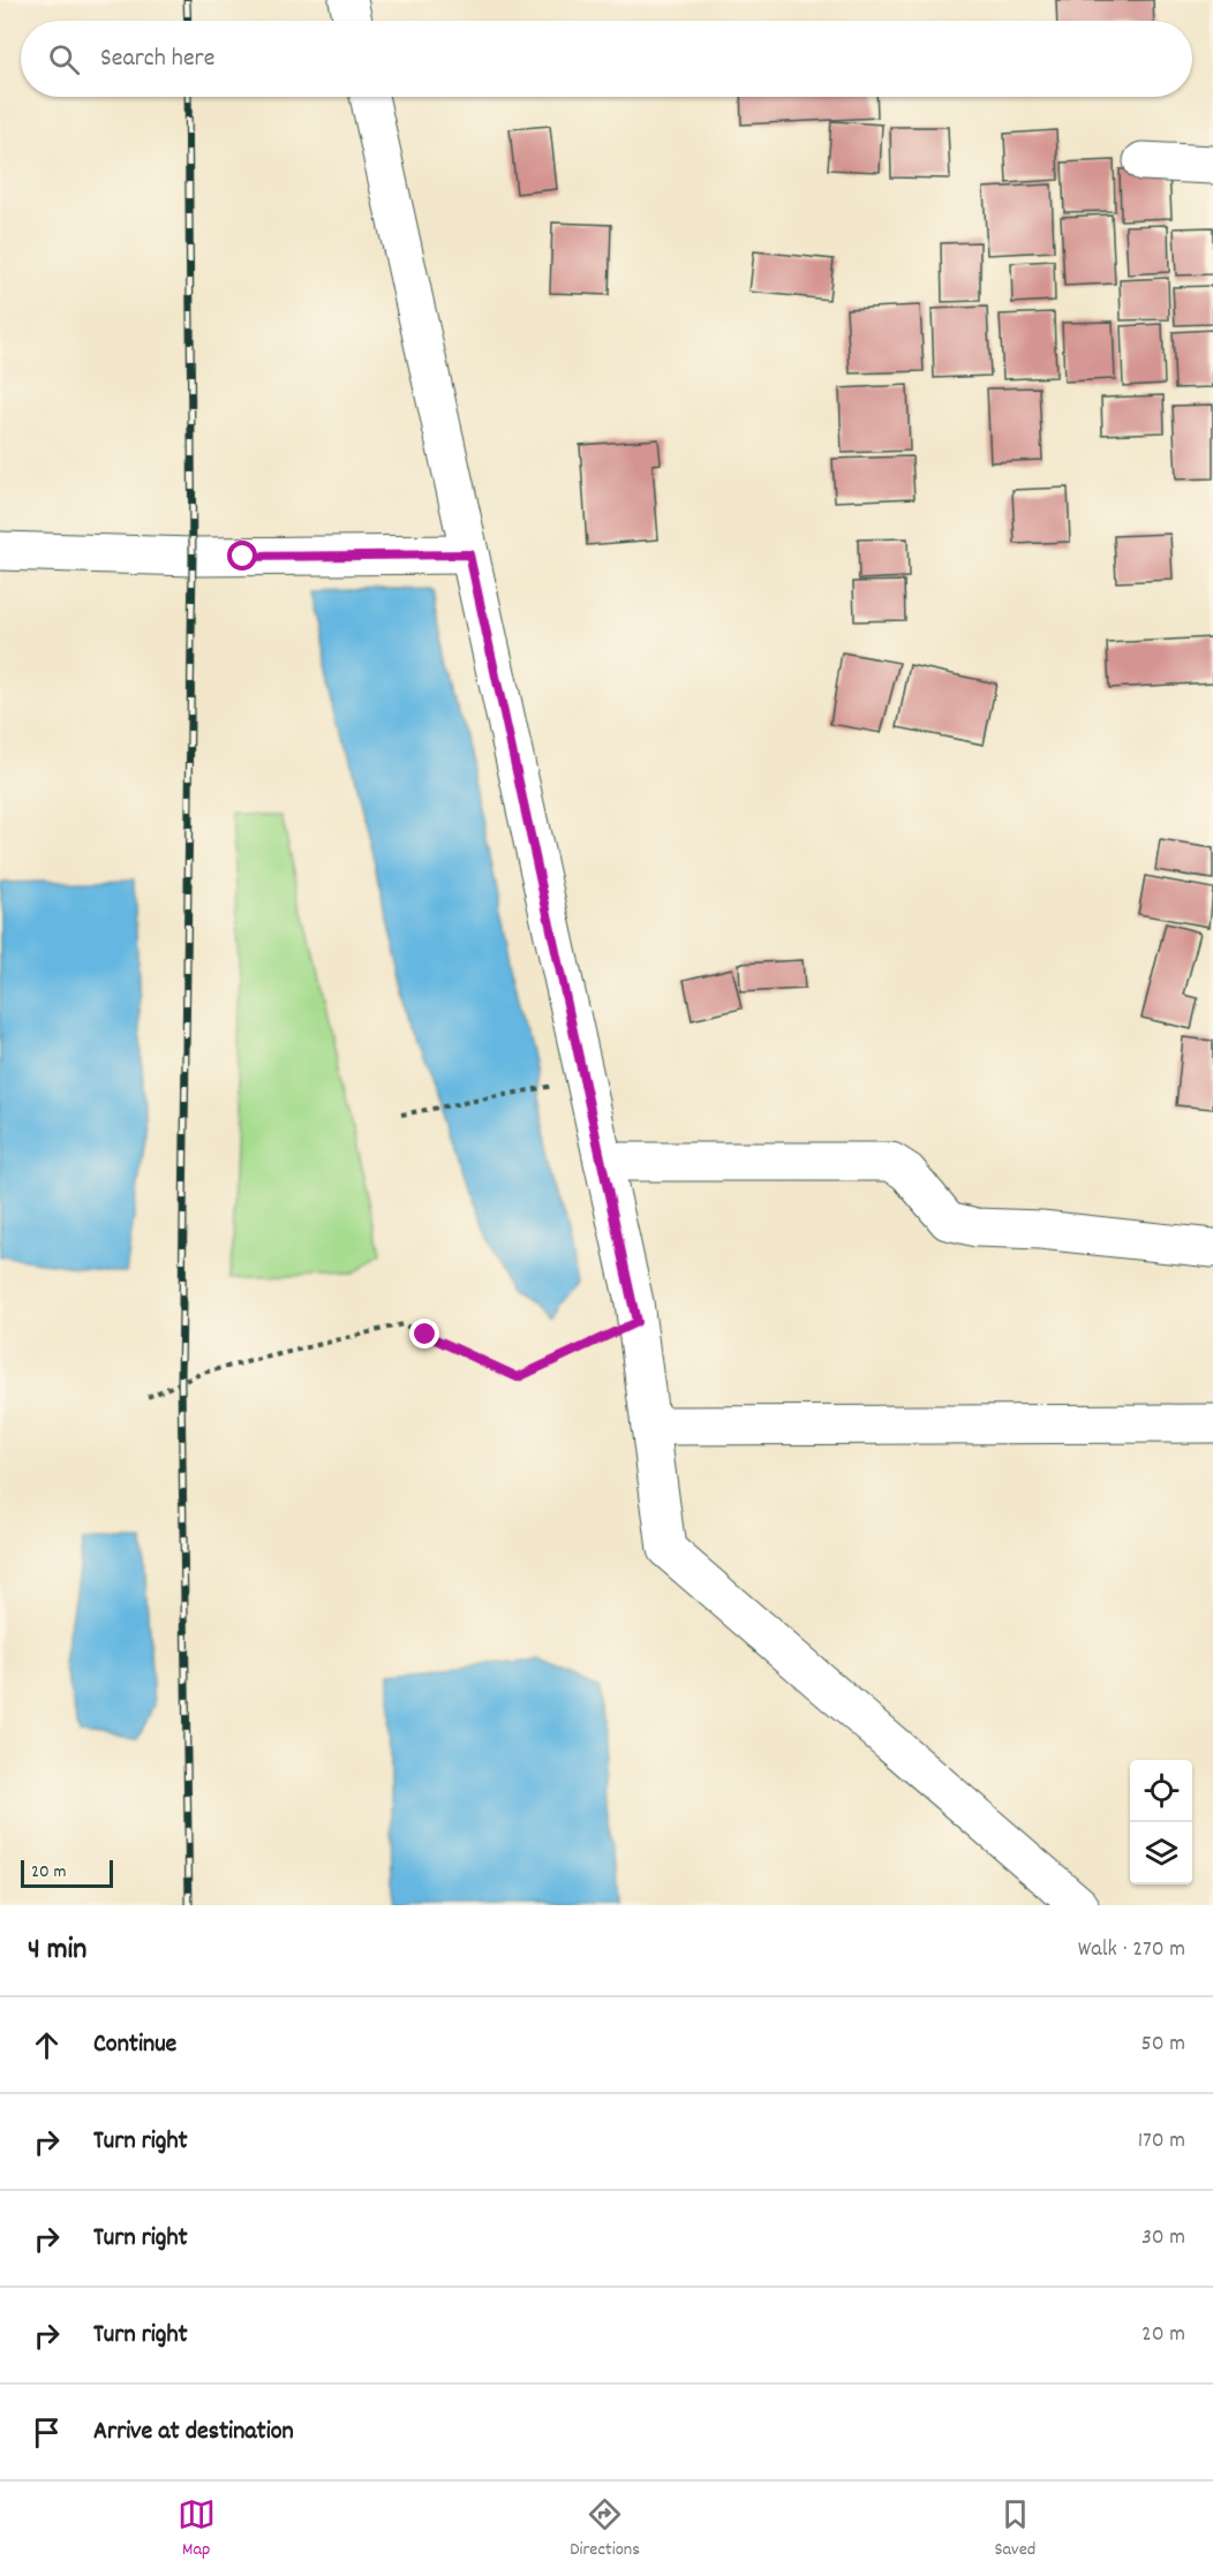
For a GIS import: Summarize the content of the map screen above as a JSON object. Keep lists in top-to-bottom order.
{
  "scale_bar": "20 m",
  "page": {
    "search": "Search here",
    "scale": "20 m",
    "heading": ["4 min", "Walk · 270 m"],
    "list": [
      ["Continue", "50 m"],
      ["Turn right", "170 m"],
      ["Turn right", "30 m"],
      ["Turn right", "20 m"],
      "Arrive at destination"
    ],
    "nav": ["Map", "Directions", "Saved"]
  }
}
